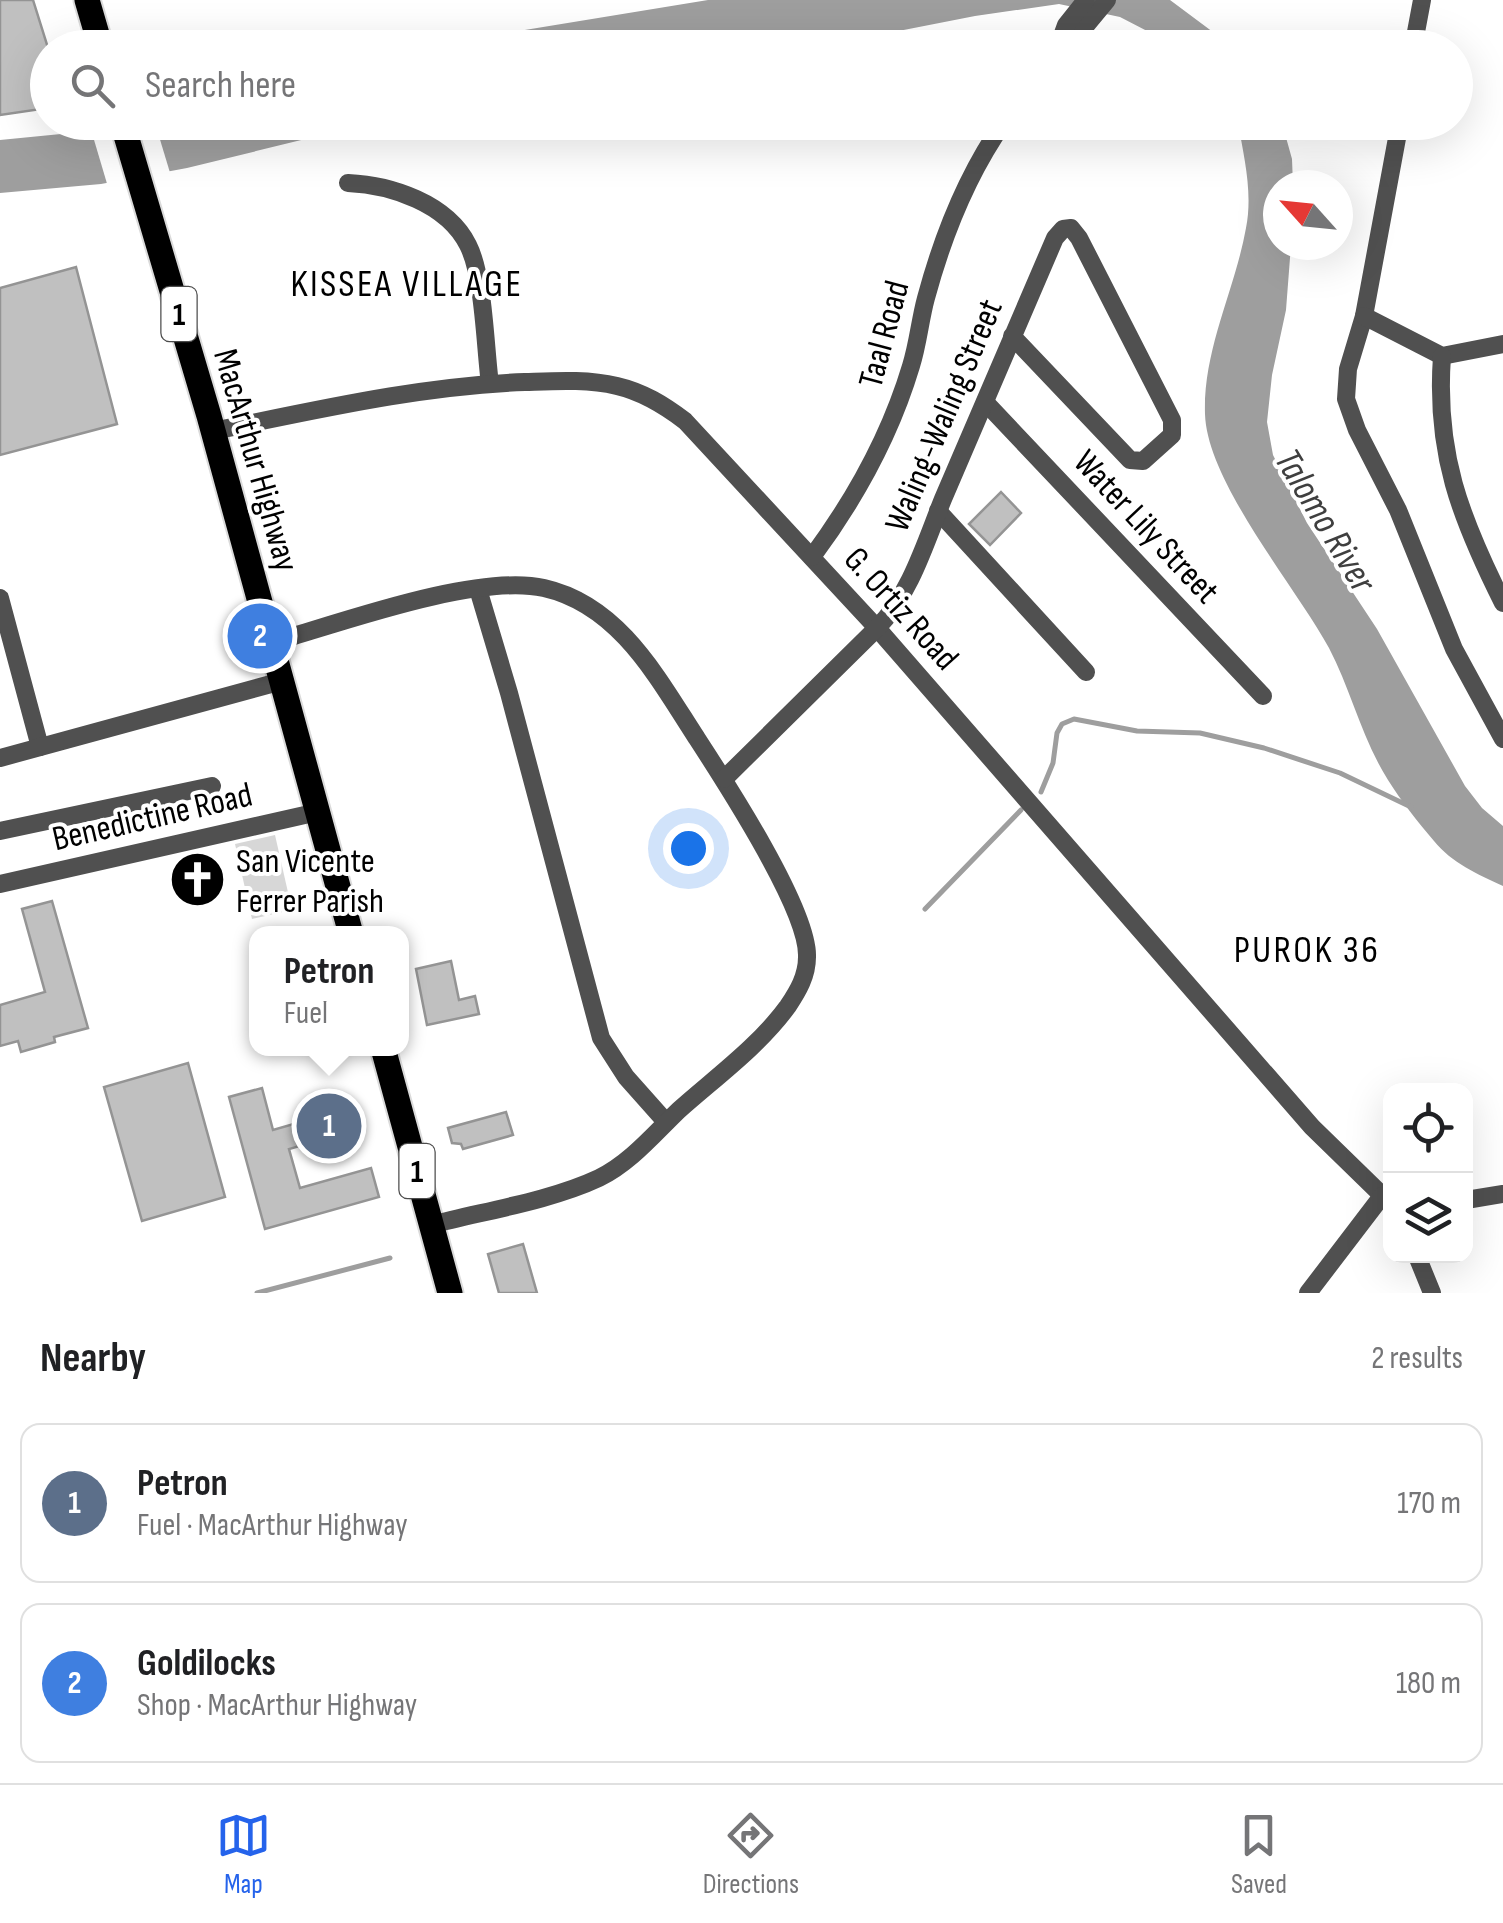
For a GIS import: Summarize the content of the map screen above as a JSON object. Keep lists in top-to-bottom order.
{
  "streets": {
    "highway": ["1", "MacArthur Highway"],
    "street": [
      "Taal Road",
      "Waling-Waling Street",
      "Water Lily Street",
      "G. Ortiz Road",
      "Benedictine Road"
    ]
  },
  "crossings": [
    ["Taal Road", "G. Ortiz Road"],
    ["Waling-Waling Street", "Water Lily Street"],
    ["Waling-Waling Street", "G. Ortiz Road"],
    ["MacArthur Highway", "G. Ortiz Road"],
    ["MacArthur Highway", "Benedictine Road"]
  ],
  "districts": ["KISSEA VILLAGE", "PUROK 36"],
  "water": ["Talomo River"],
  "places": {
    "church": ["San Vicente Ferrer Parish"]
  },
  "north": "top left",
  "page": {
    "search": "Search here",
    "pins": ["2", "1"],
    "popup": ["Petron", "Fuel"],
    "heading": ["Nearby", "2 results"],
    "list": [
      {
        "mark": "1",
        "name": "Petron",
        "note": "Fuel · MacArthur Highway",
        "value": "170 m"
      },
      {
        "mark": "2",
        "name": "Goldilocks",
        "note": "Shop · MacArthur Highway",
        "value": "180 m"
      }
    ],
    "nav": ["Map", "Directions", "Saved"]
  }
}
